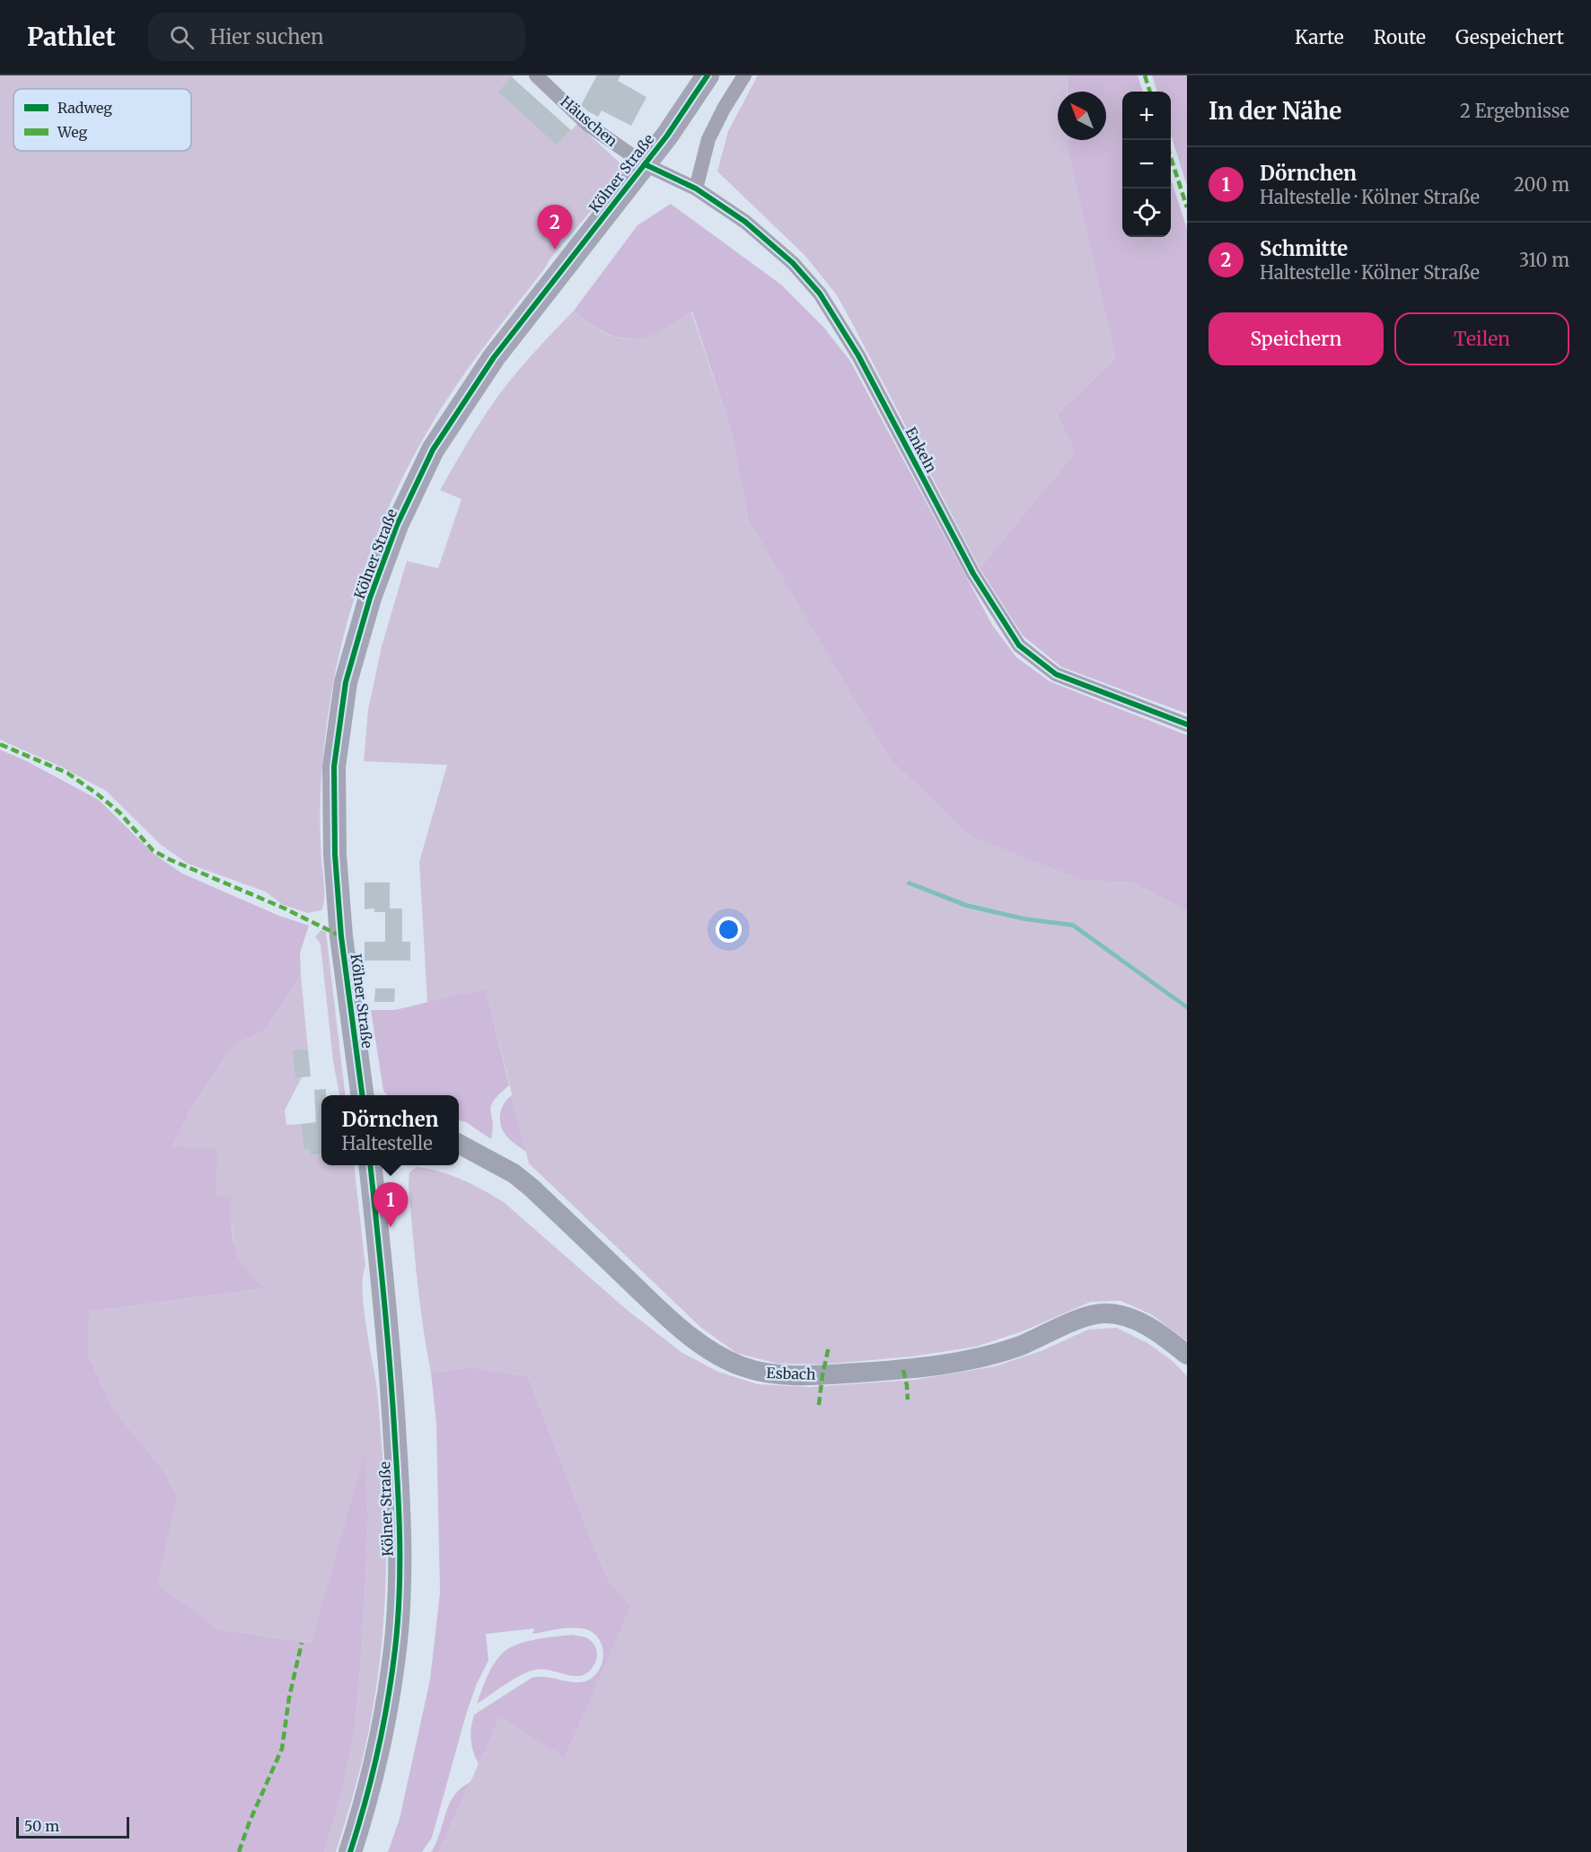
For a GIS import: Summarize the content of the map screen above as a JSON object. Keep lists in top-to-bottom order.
{
  "streets": {
    "main road": ["Kölner Straße"],
    "street": ["Häuschen", "Enkeln", "Esbach"]
  },
  "crossings": [
    ["Häuschen", "Kölner Straße"],
    ["Häuschen", "Enkeln"],
    ["Kölner Straße", "Enkeln"]
  ],
  "legend": ["Radweg", "Weg"],
  "scale_bar": "50 m",
  "north": "top left",
  "page": {
    "header": "Pathlet",
    "search": "Hier suchen",
    "nav": ["Karte", "Route", "Gespeichert"],
    "heading": ["In der Nähe", "2 Ergebnisse"],
    "map_buttons": ["+", "−"],
    "list": [
      {
        "mark": "1",
        "name": "Dörnchen",
        "note": "Haltestelle · Kölner Straße",
        "value": "200 m"
      },
      {
        "mark": "2",
        "name": "Schmitte",
        "note": "Haltestelle · Kölner Straße",
        "value": "310 m"
      }
    ],
    "pins": ["2", "1"],
    "buttons": ["Speichern", "Teilen"],
    "popup": ["Dörnchen", "Haltestelle"],
    "scale": "50 m"
  }
}
